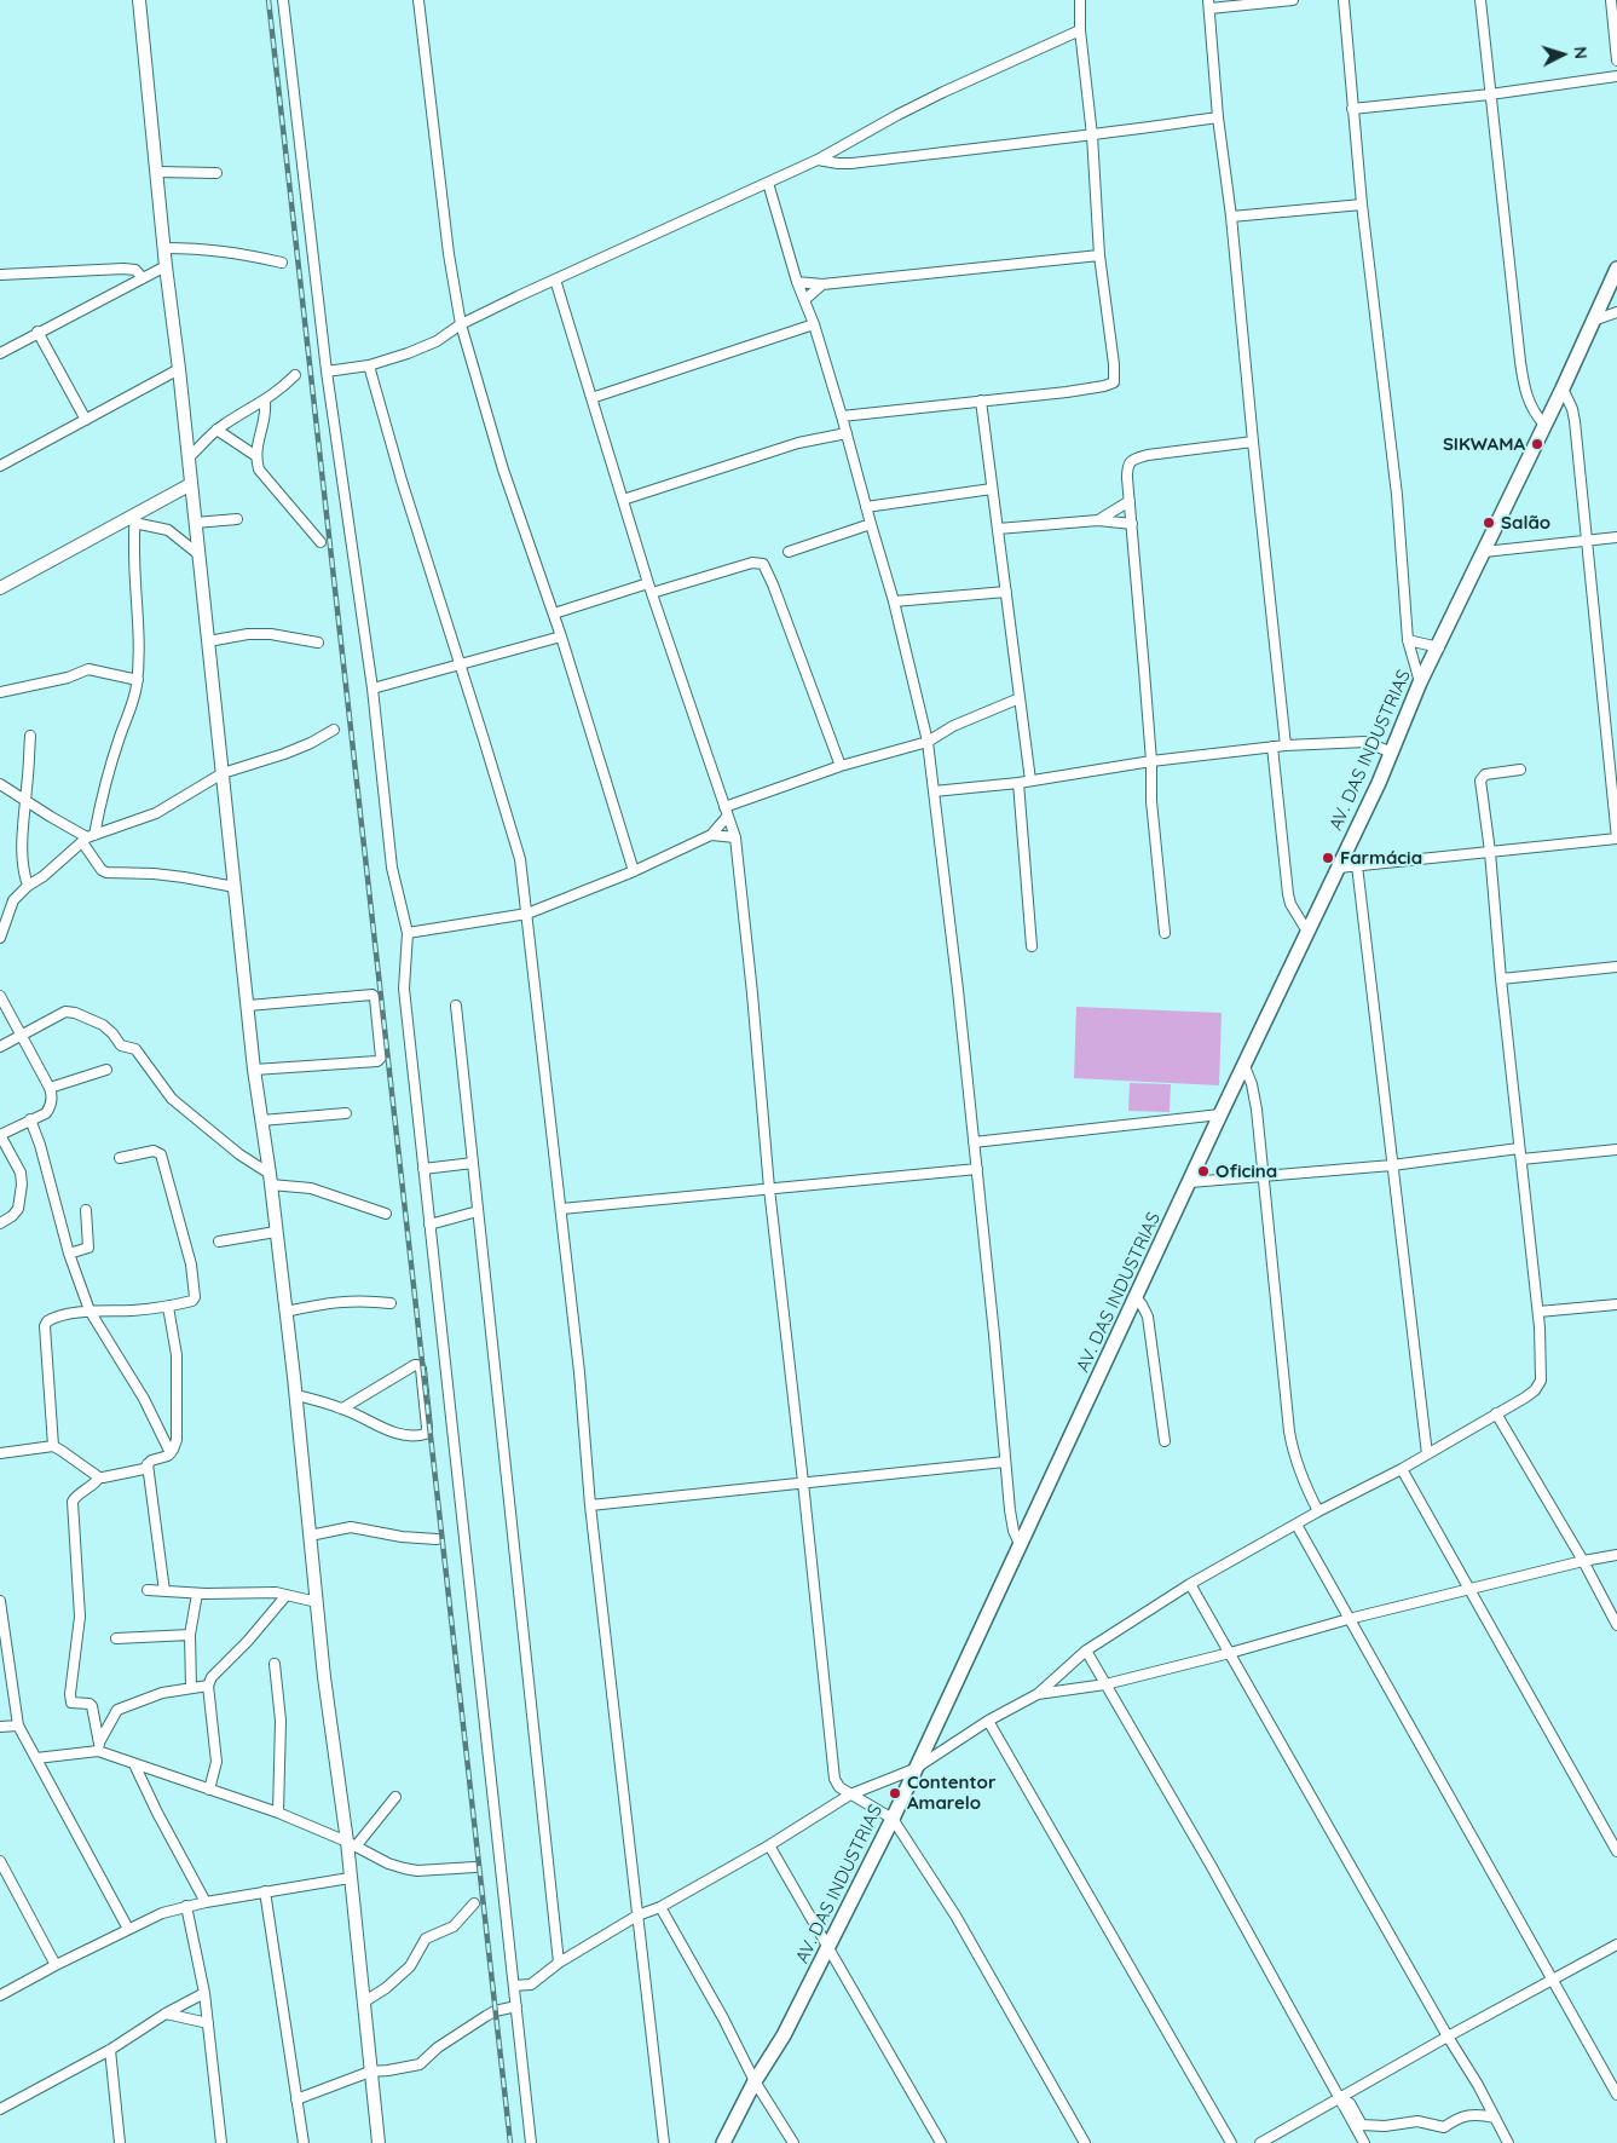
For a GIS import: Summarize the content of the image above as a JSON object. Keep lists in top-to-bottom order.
{
  "streets": {
    "main road": ["AV. DAS INDUSTRIAS"]
  },
  "places": [
    "SIKWAMA",
    "Salão",
    "Farmácia",
    "Oficina",
    "Contentor Amarelo"
  ],
  "north": "right"
}
